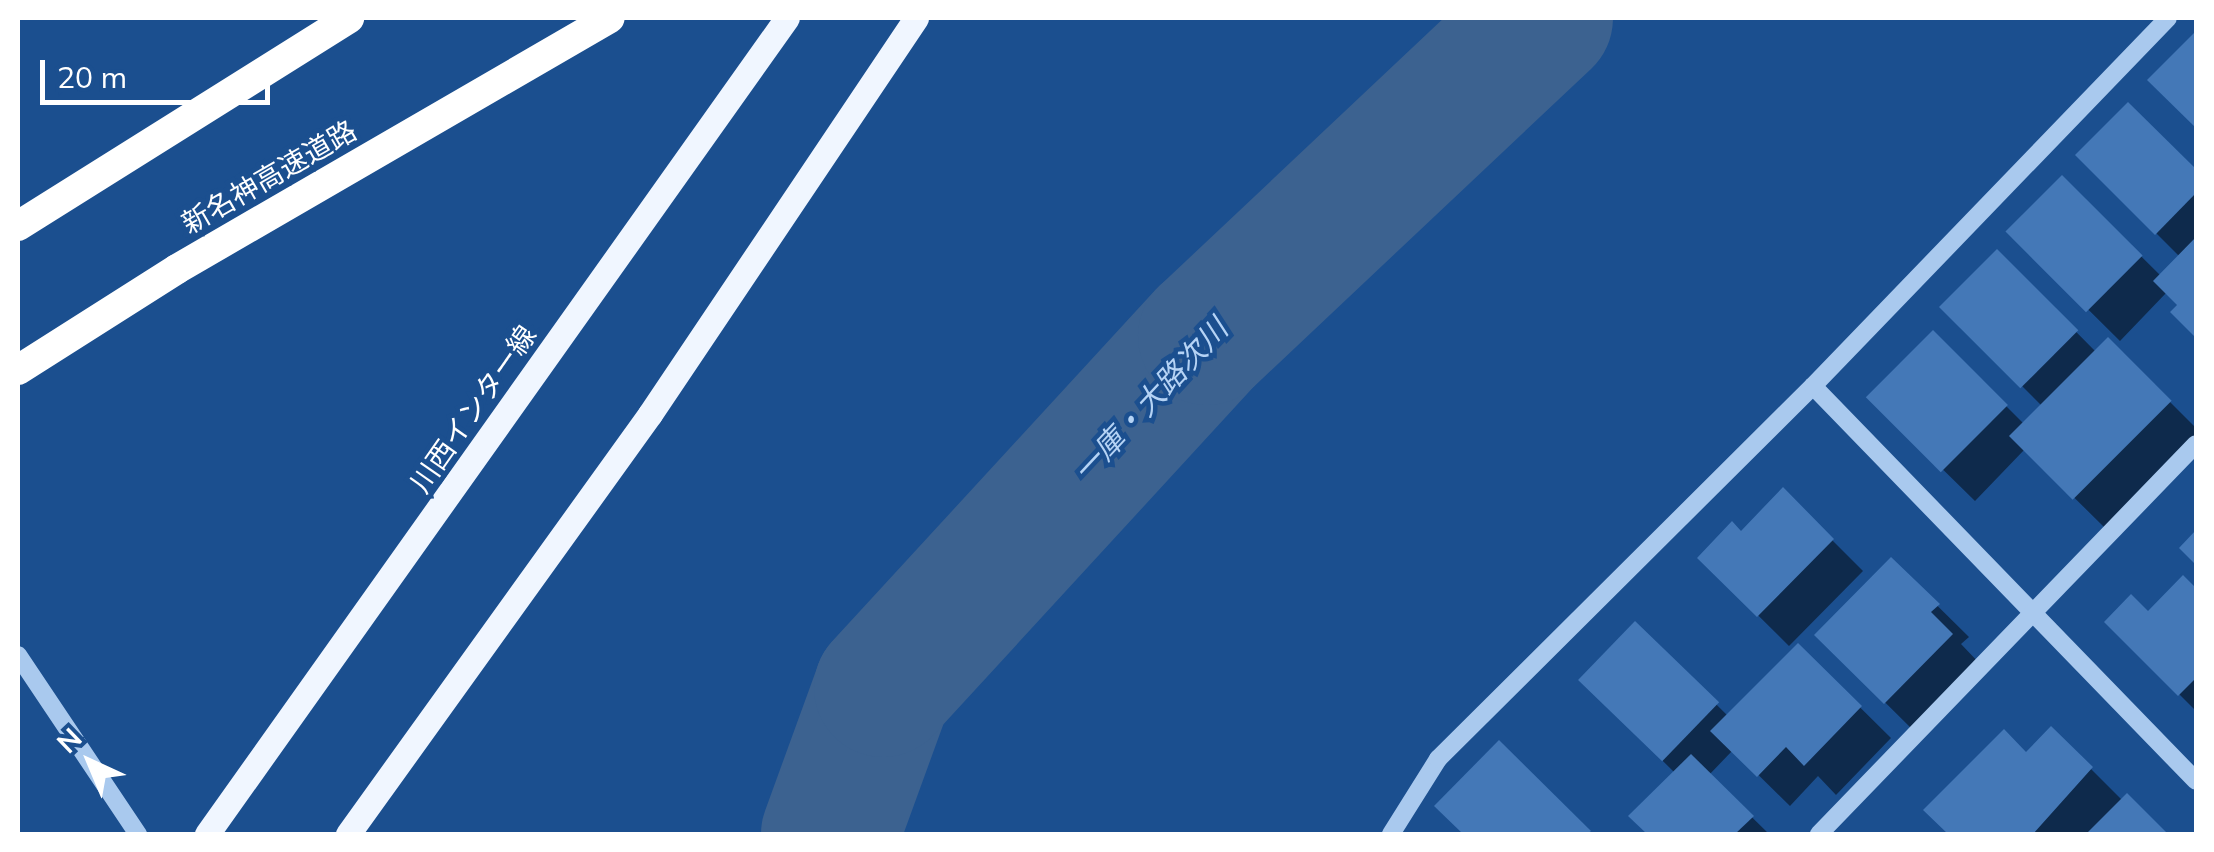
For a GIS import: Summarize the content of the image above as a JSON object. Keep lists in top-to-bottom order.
{
  "streets": {
    "highway": ["新名神高速道路"],
    "main road": ["川西インター線"]
  },
  "water": ["一庫・大路次川"],
  "scale_bar": "20 m",
  "north": "top left"
}
